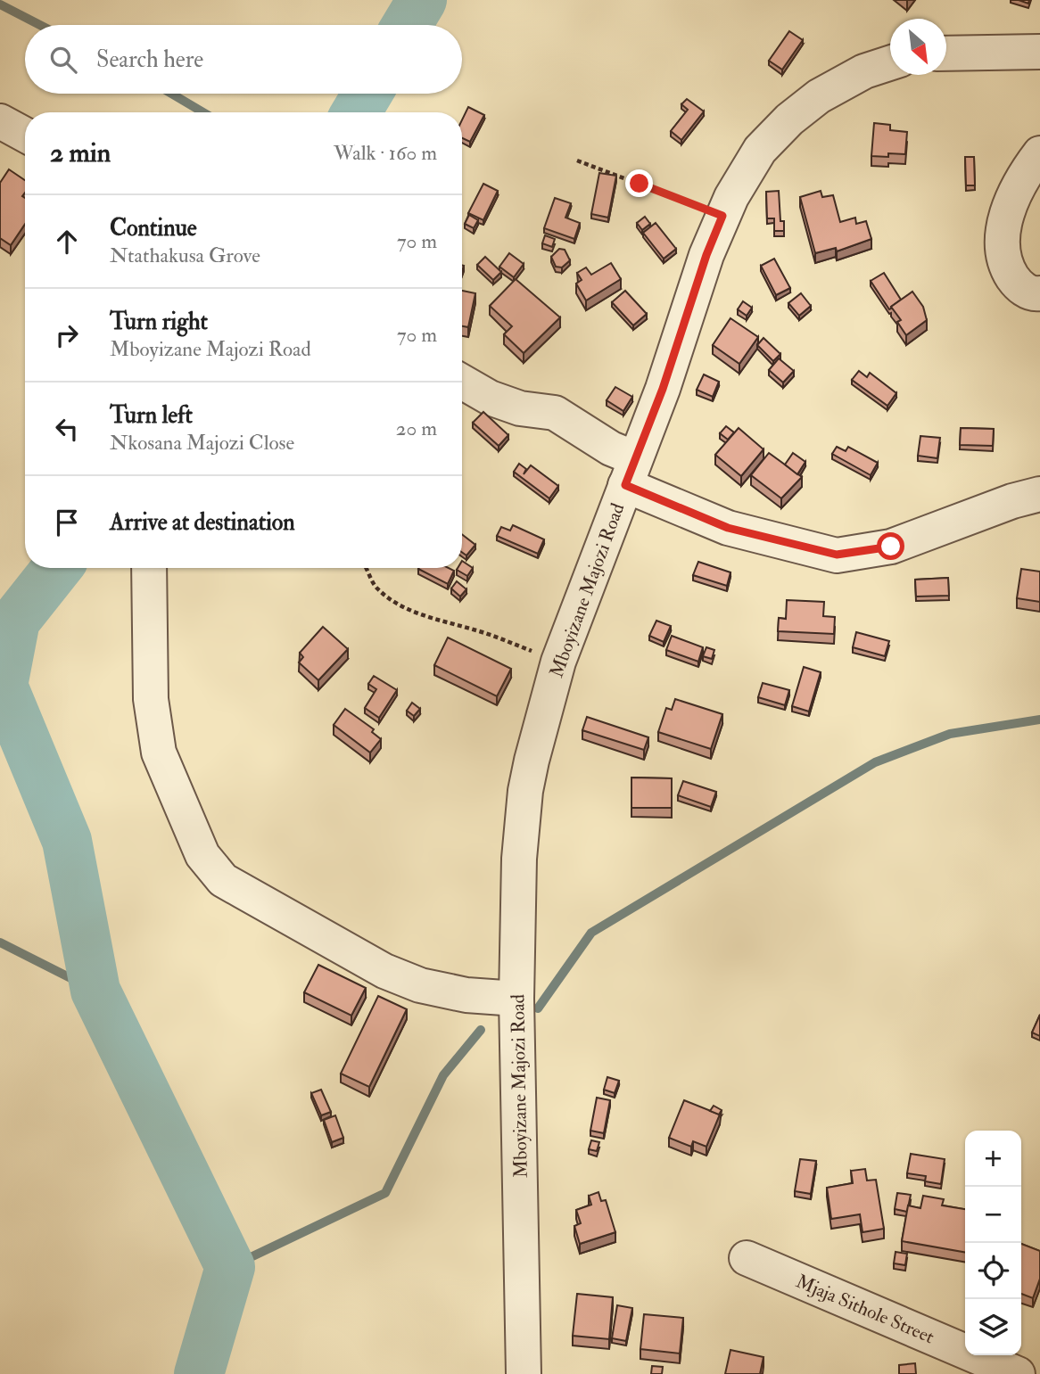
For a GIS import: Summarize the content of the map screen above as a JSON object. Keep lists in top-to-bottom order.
{
  "streets": {
    "street": ["Mboyizane Majozi Road", "Mjaja Sithole Street"]
  },
  "north": "bottom right",
  "page": {
    "search": "Search here",
    "heading": ["2 min", "Walk · 160 m"],
    "list": [
      ["Continue", "Ntathakusa Grove", "70 m"],
      ["Turn right", "Mboyizane Majozi Road", "70 m"],
      ["Turn left", "Nkosana Majozi Close", "20 m"],
      "Arrive at destination"
    ],
    "map_buttons": ["+", "−"]
  }
}
